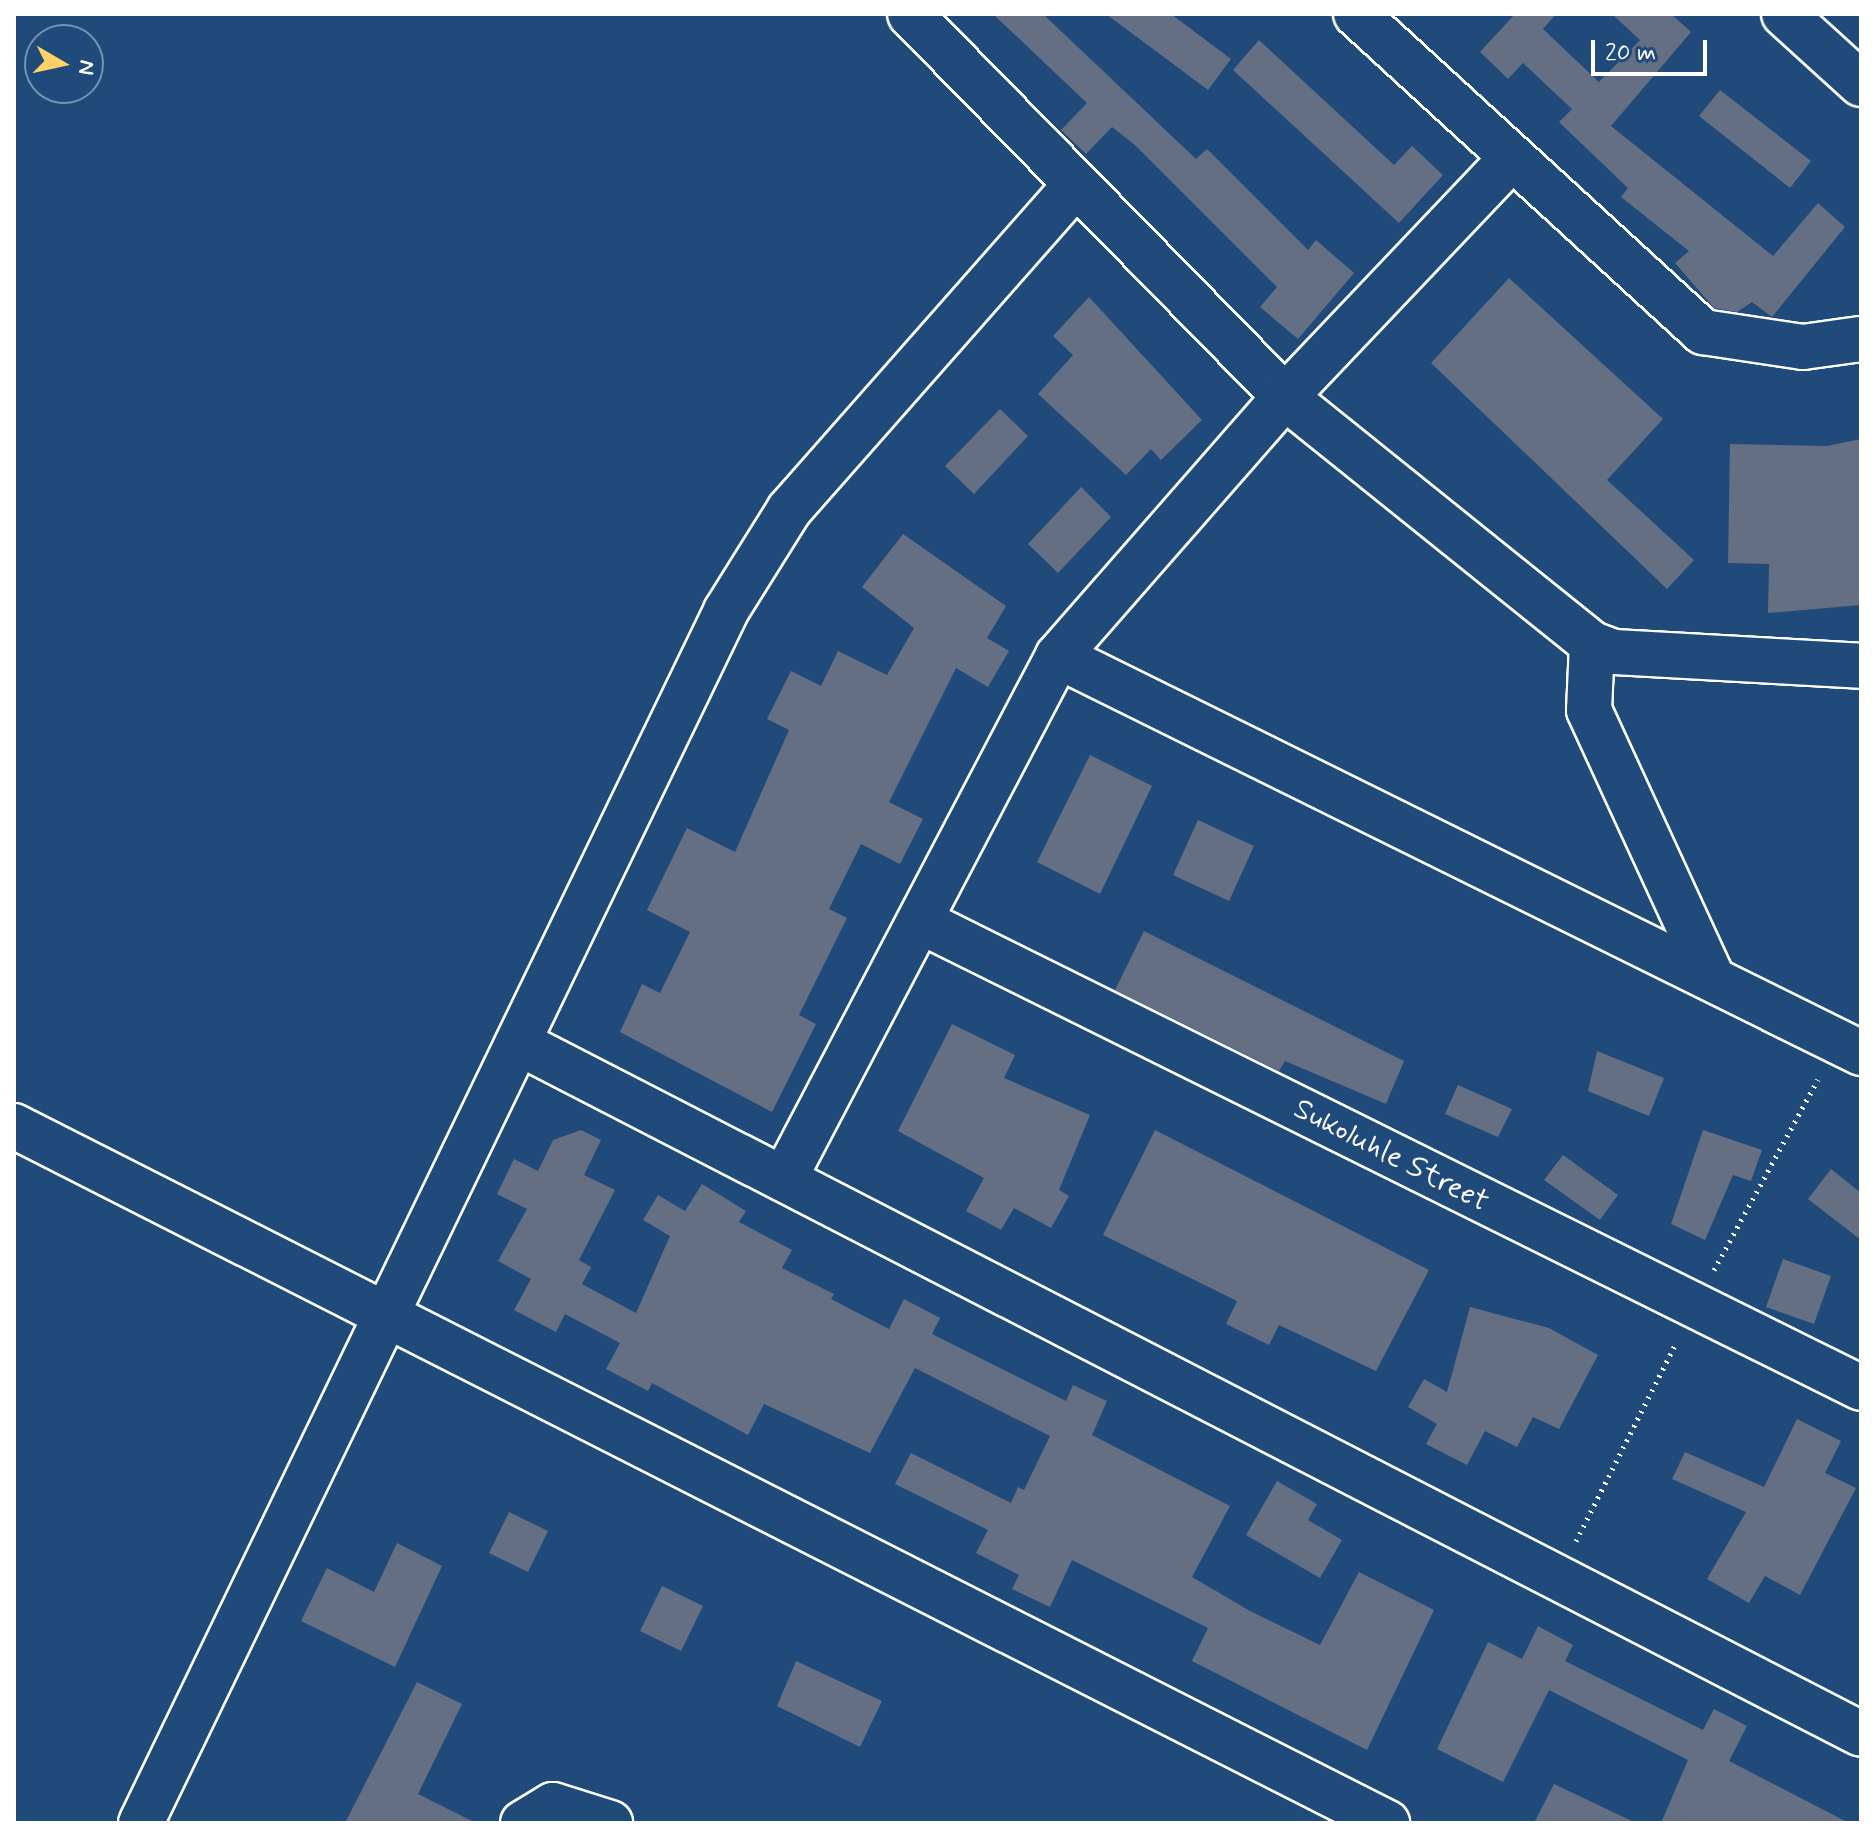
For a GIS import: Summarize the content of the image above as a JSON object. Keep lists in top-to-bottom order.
{
  "streets": {
    "street": ["Sukoluhle Street"]
  },
  "scale_bar": "20 m",
  "north": "right"
}
